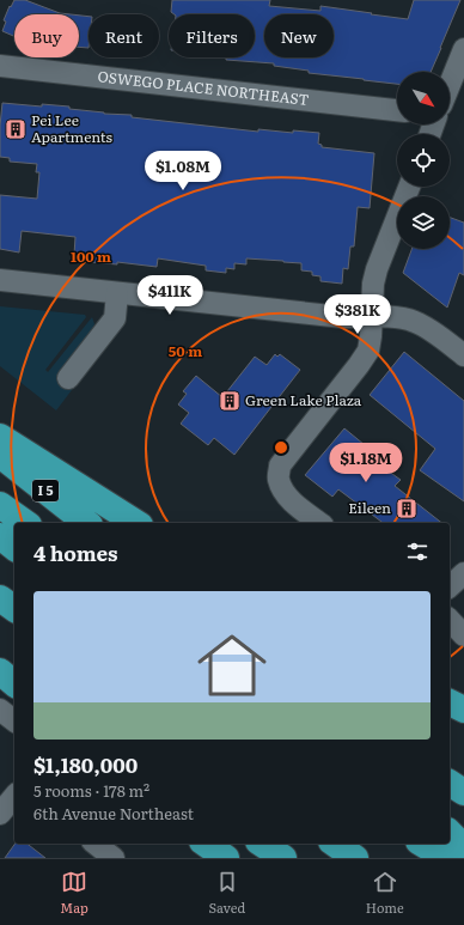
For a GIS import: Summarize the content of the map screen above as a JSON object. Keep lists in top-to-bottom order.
{
  "streets": {
    "highway": ["I 5"],
    "street": ["OSWEGO PLACE NORTHEAST"]
  },
  "places": {
    "building": ["Pei Lee Apartments", "Green Lake Plaza", "Eileen"]
  },
  "north": "bottom right",
  "page": {
    "chip": [
      "Buy",
      "Rent",
      "Filters",
      "New"
    ],
    "price": [
      "$1.08M",
      "$411K",
      "$381K",
      "$1.18M"
    ],
    "heading": "4 homes",
    "list": [
      {
        "name": "$1,180,000",
        "note": "5 rooms · 178 m² · 6th Avenue Northeast"
      }
    ],
    "tabs": ["Map", "Saved", "Home"]
  },
  "rings": ["100 m", "50 m"]
}
